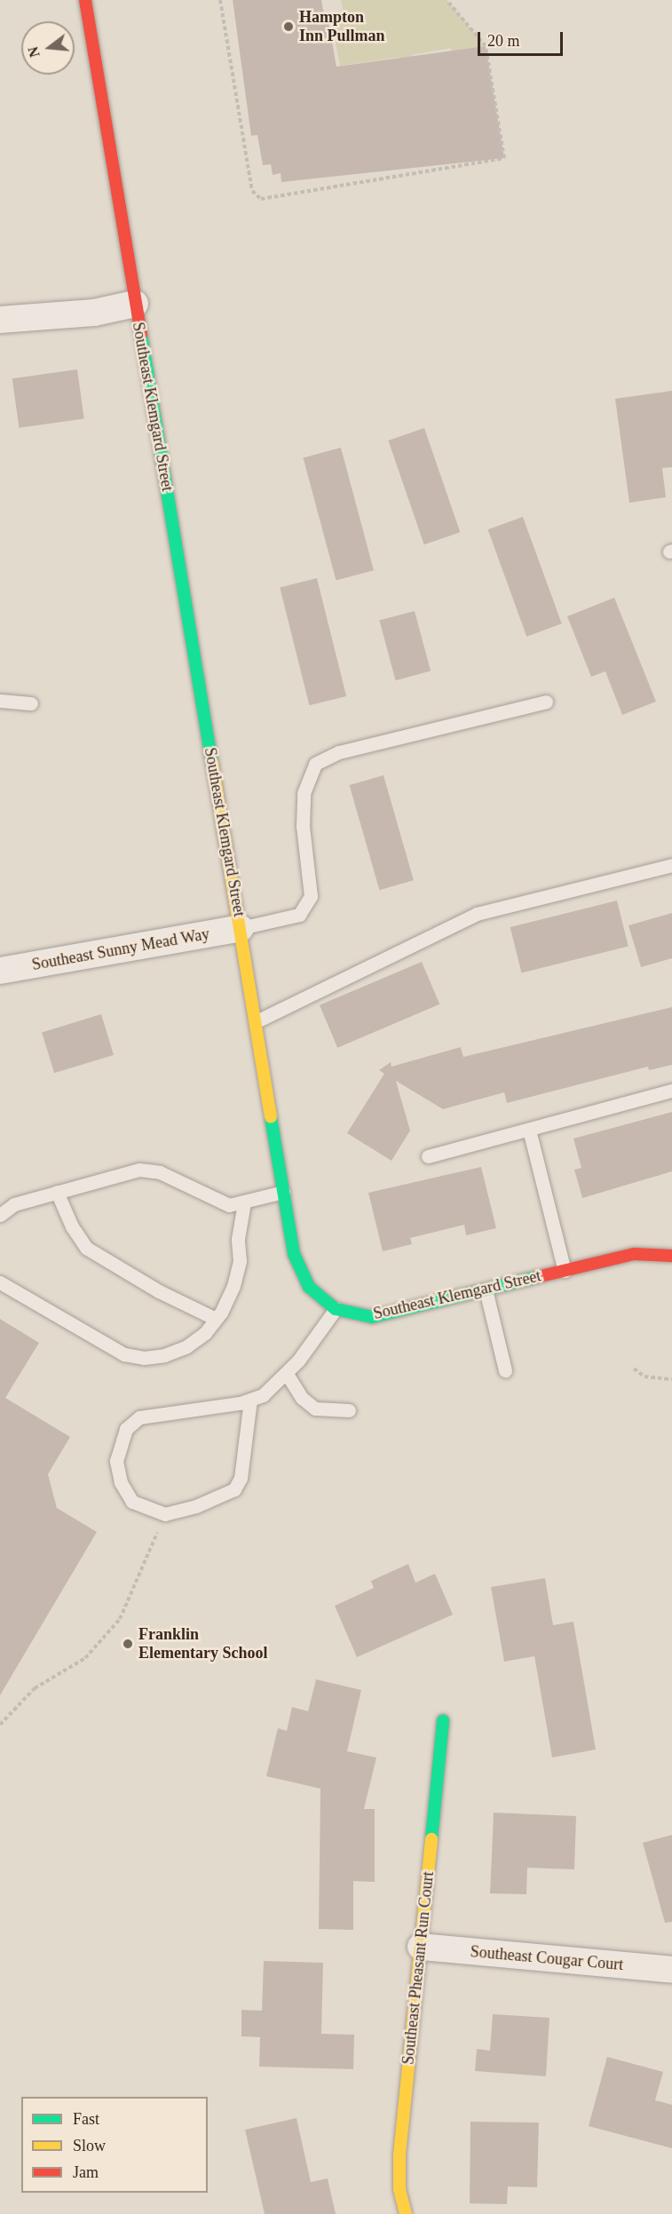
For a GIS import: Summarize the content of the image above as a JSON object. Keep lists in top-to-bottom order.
{
  "streets": {
    "street": [
      "Southeast Klemgard Street",
      "Southeast Sunny Mead Way",
      "Southeast Cougar Court",
      "Southeast Pheasant Run Court"
    ]
  },
  "crossings": [
    ["Southeast Klemgard Street", "Southeast Sunny Mead Way"],
    ["Southeast Cougar Court", "Southeast Pheasant Run Court"]
  ],
  "places": ["Hampton Inn Pullman", "Franklin Elementary School"],
  "legend": ["Fast", "Slow", "Jam"],
  "scale_bar": "20 m",
  "north": "left"
}
